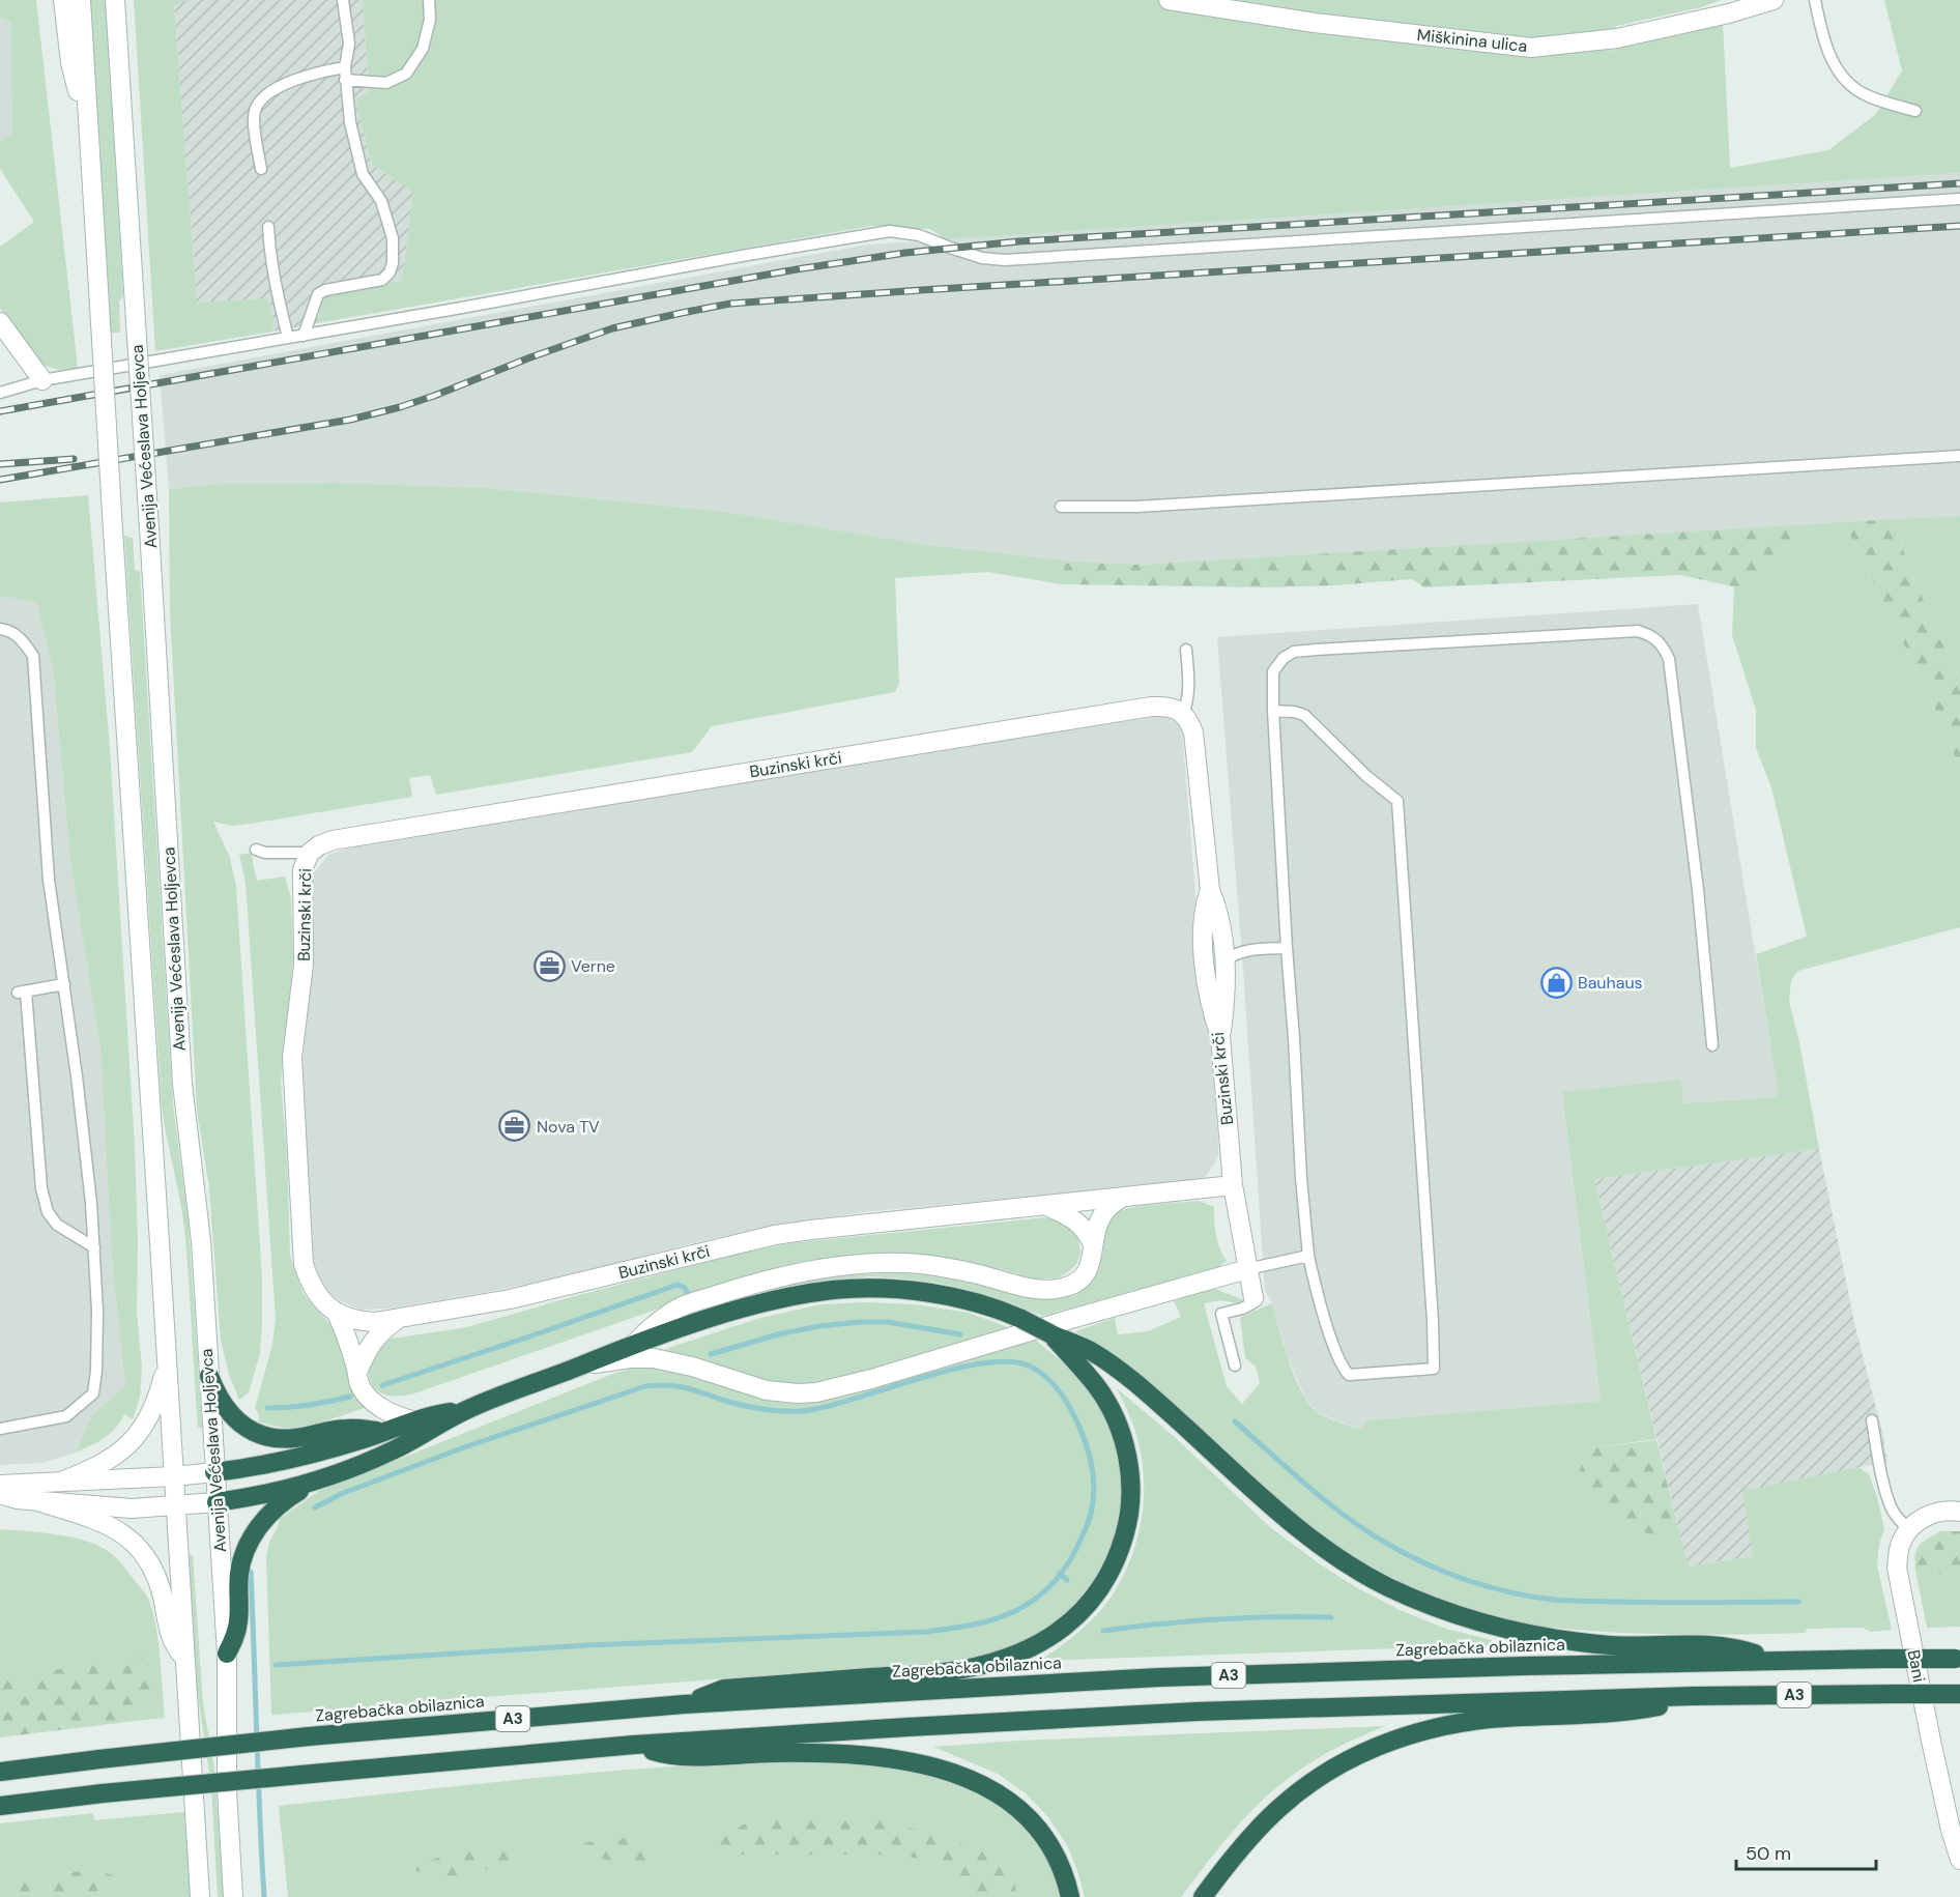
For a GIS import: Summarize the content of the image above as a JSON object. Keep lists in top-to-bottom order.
{
  "streets": {
    "highway": ["Zagrebačka obilaznica", "A3"],
    "street": [
      "Miškinina ulica",
      "Avenija Većeslava Holjevca",
      "Buzinski krči",
      "Bani"
    ]
  },
  "places": {
    "office": ["Verne", "Nova TV"],
    "shop": ["Bauhaus"]
  },
  "scale_bar": "50 m"
}
